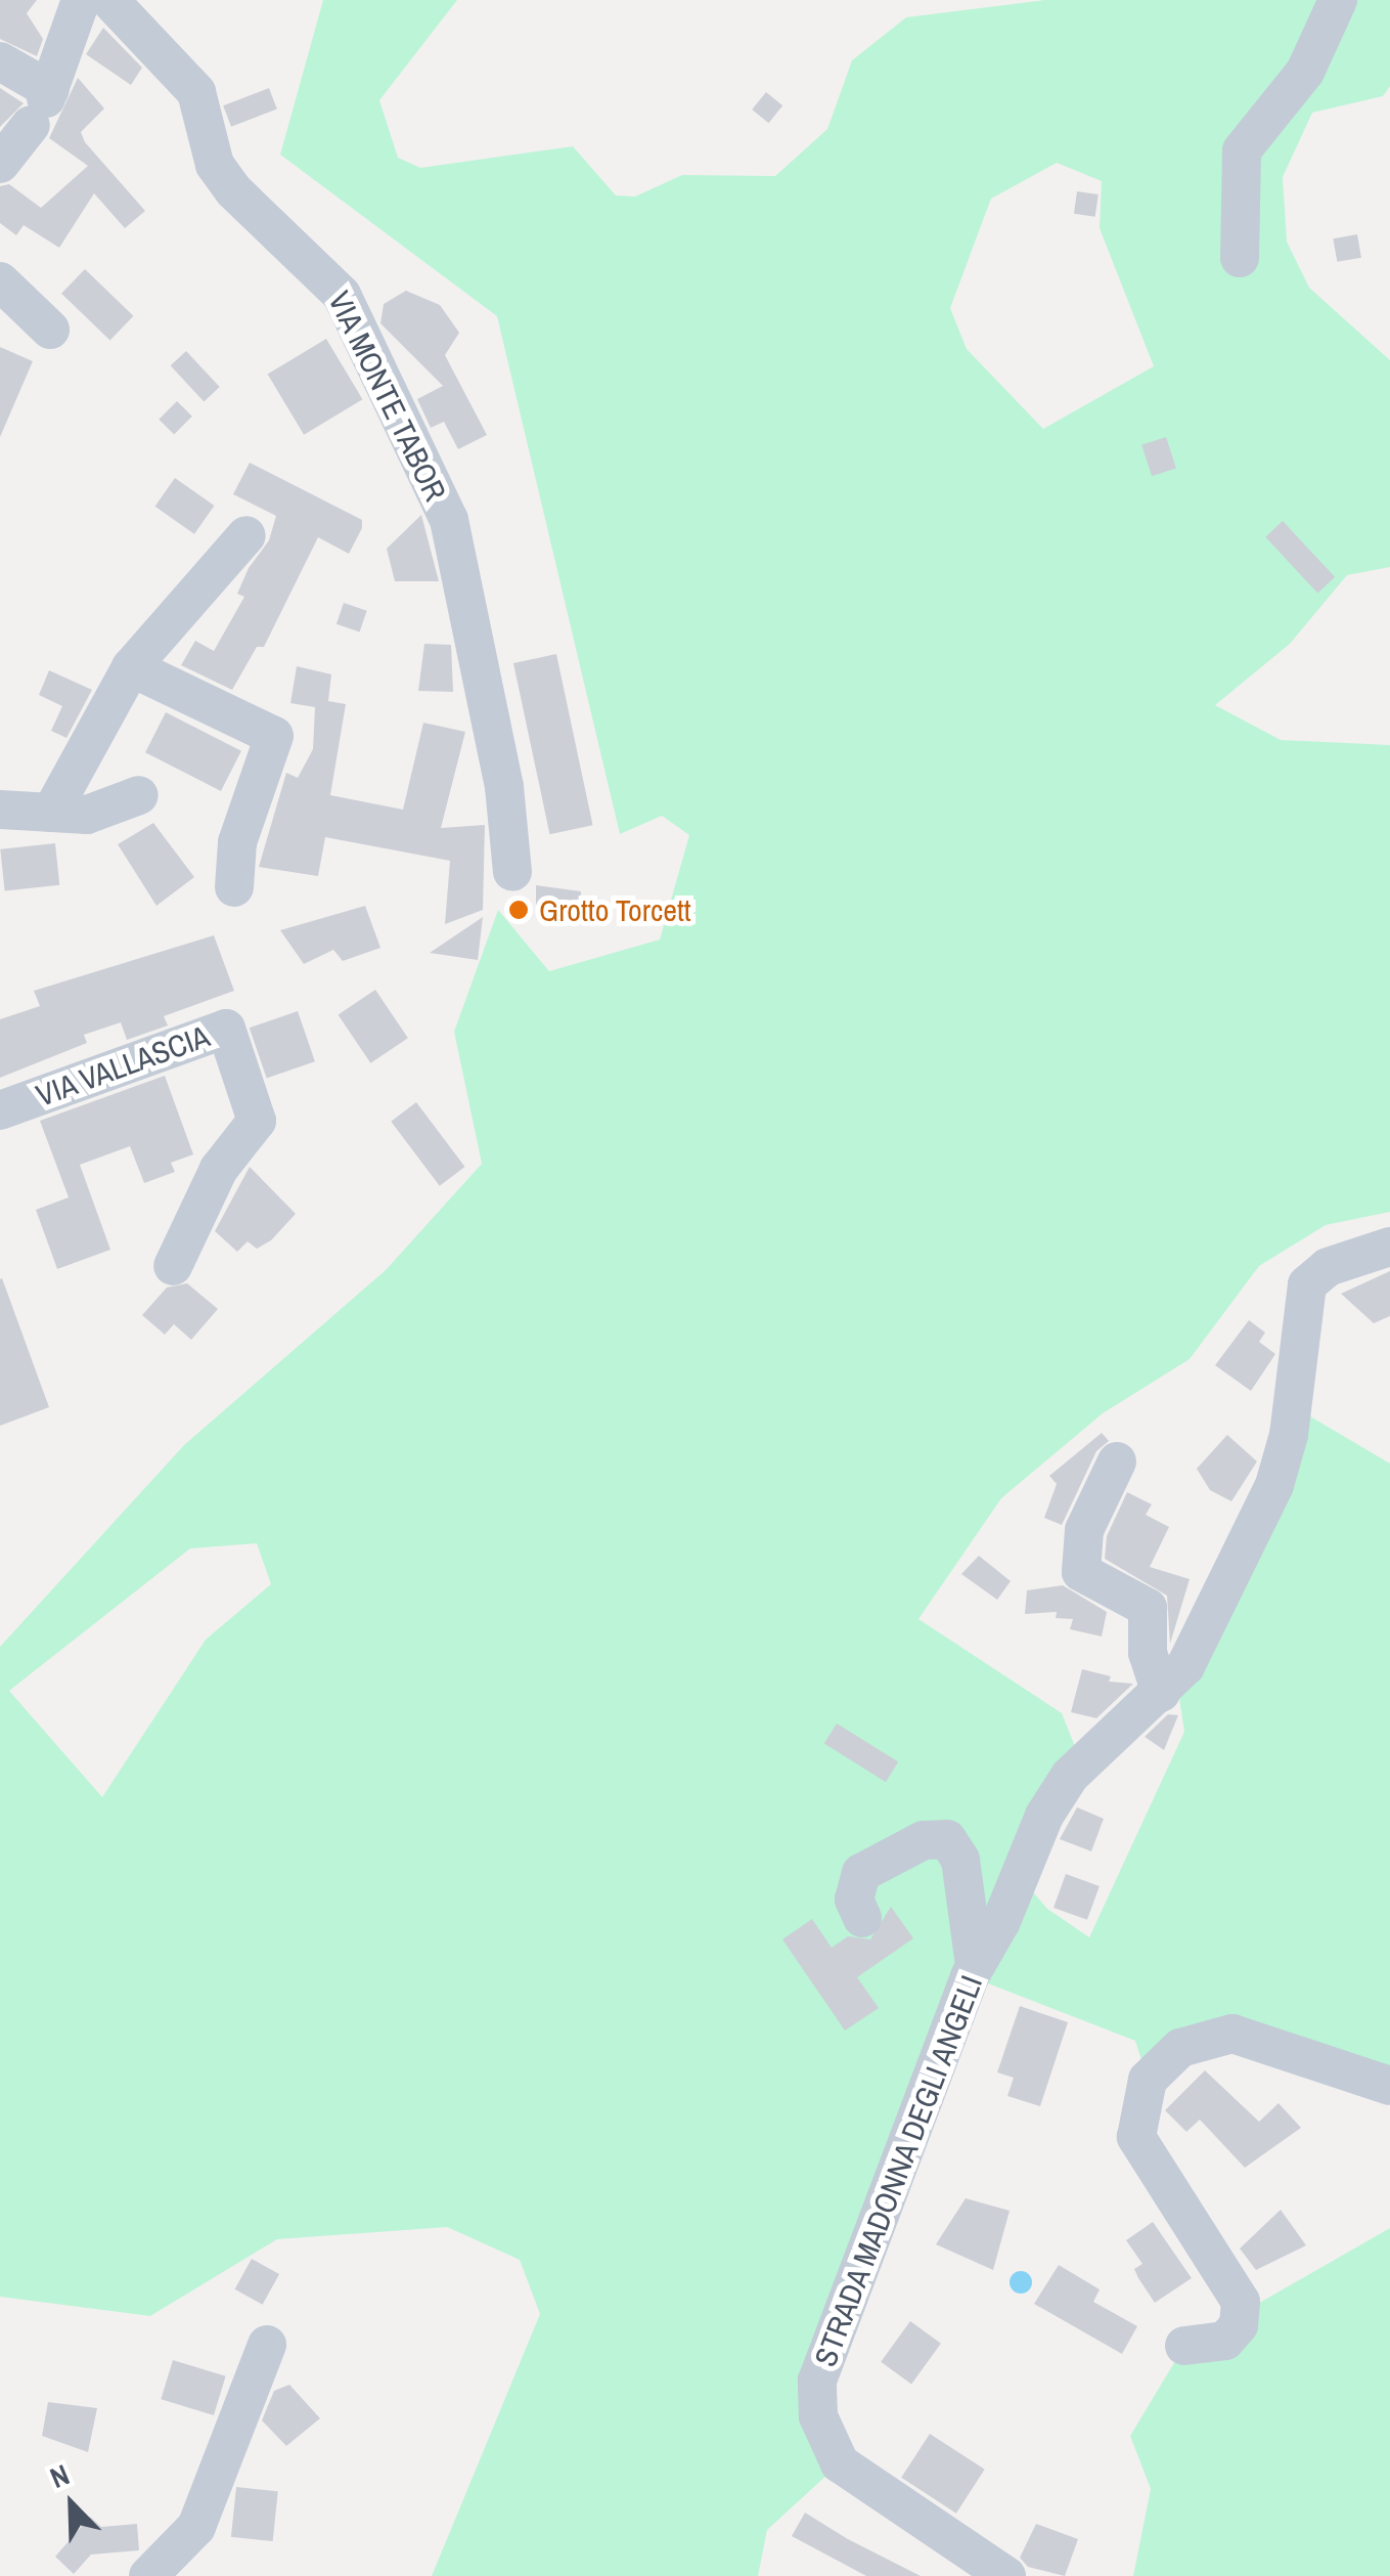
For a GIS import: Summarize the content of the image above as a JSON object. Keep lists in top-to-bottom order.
{
  "streets": {
    "street": ["VIA MONTE TABOR", "VIA VALLASCIA", "STRADA MADONNA DEGLI ANGELI"]
  },
  "places": ["Grotto Torcett"],
  "north": "top left"
}
